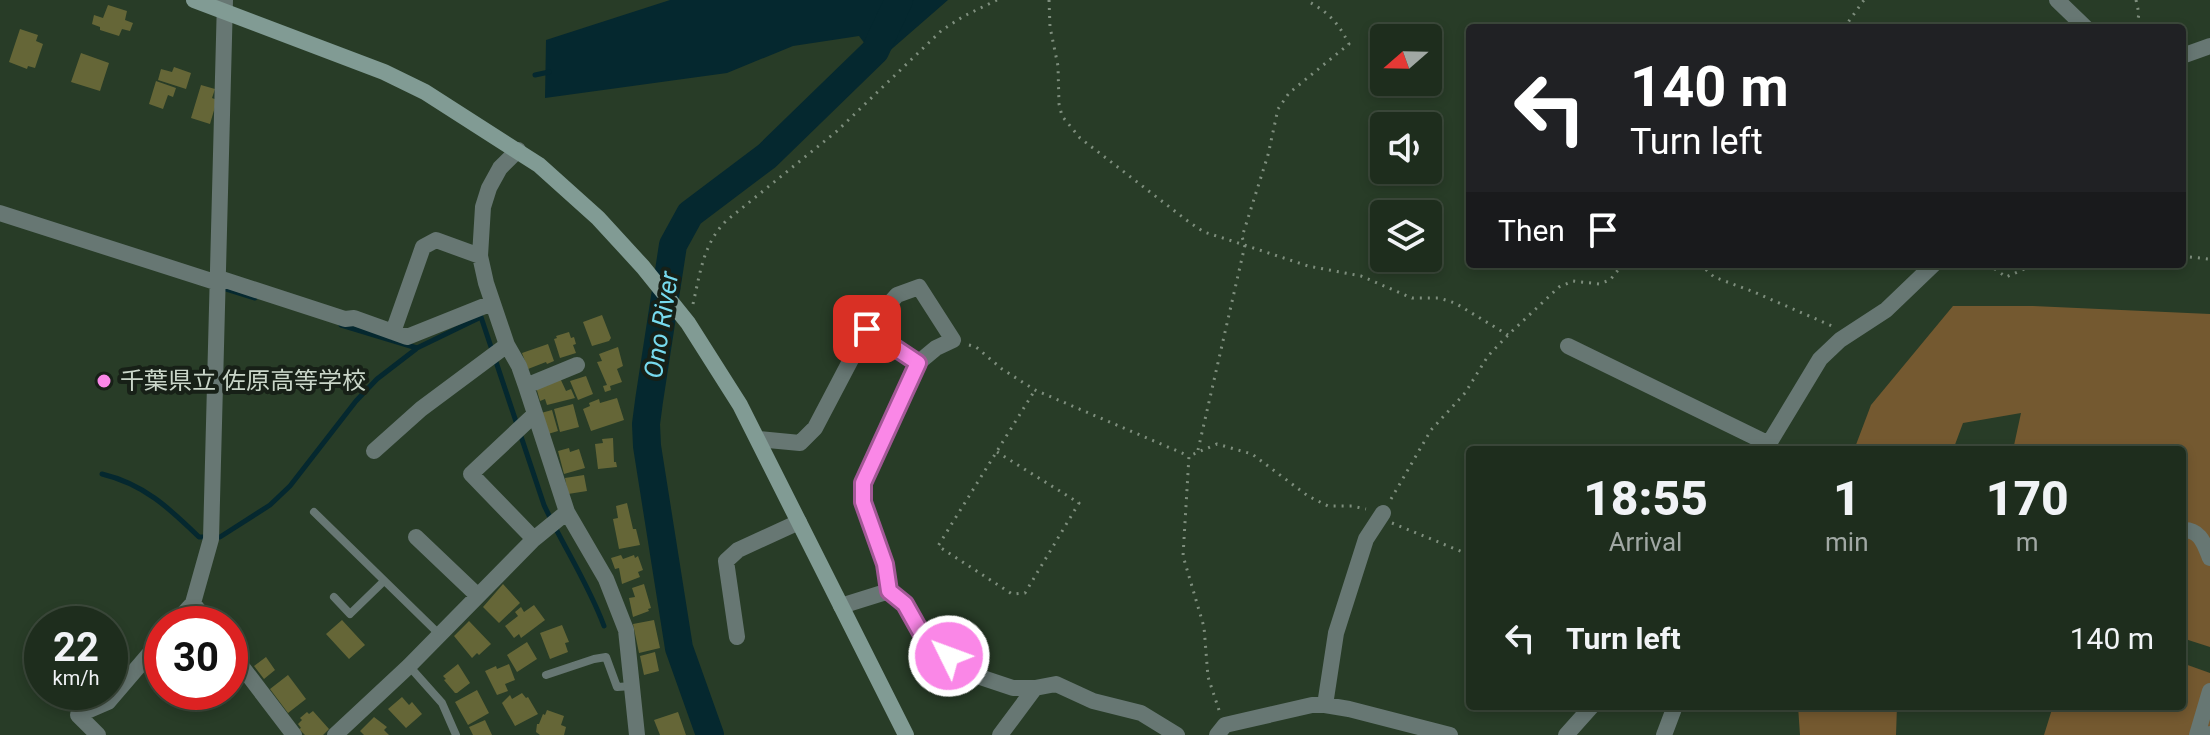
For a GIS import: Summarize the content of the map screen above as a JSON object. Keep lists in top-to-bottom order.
{
  "water": ["Ono River"],
  "places": ["千葉県立 佐原高等学校"],
  "north": "left",
  "page": {
    "turn": ["140 m", "Turn left"],
    "then": "Then",
    "eta": [
      "18:55",
      "Arrival",
      "1",
      "min",
      "170",
      "m"
    ],
    "list": [
      {
        "name": "Turn left",
        "value": "140 m"
      }
    ],
    "speed": "22 km/h",
    "limit": "30"
  }
}
